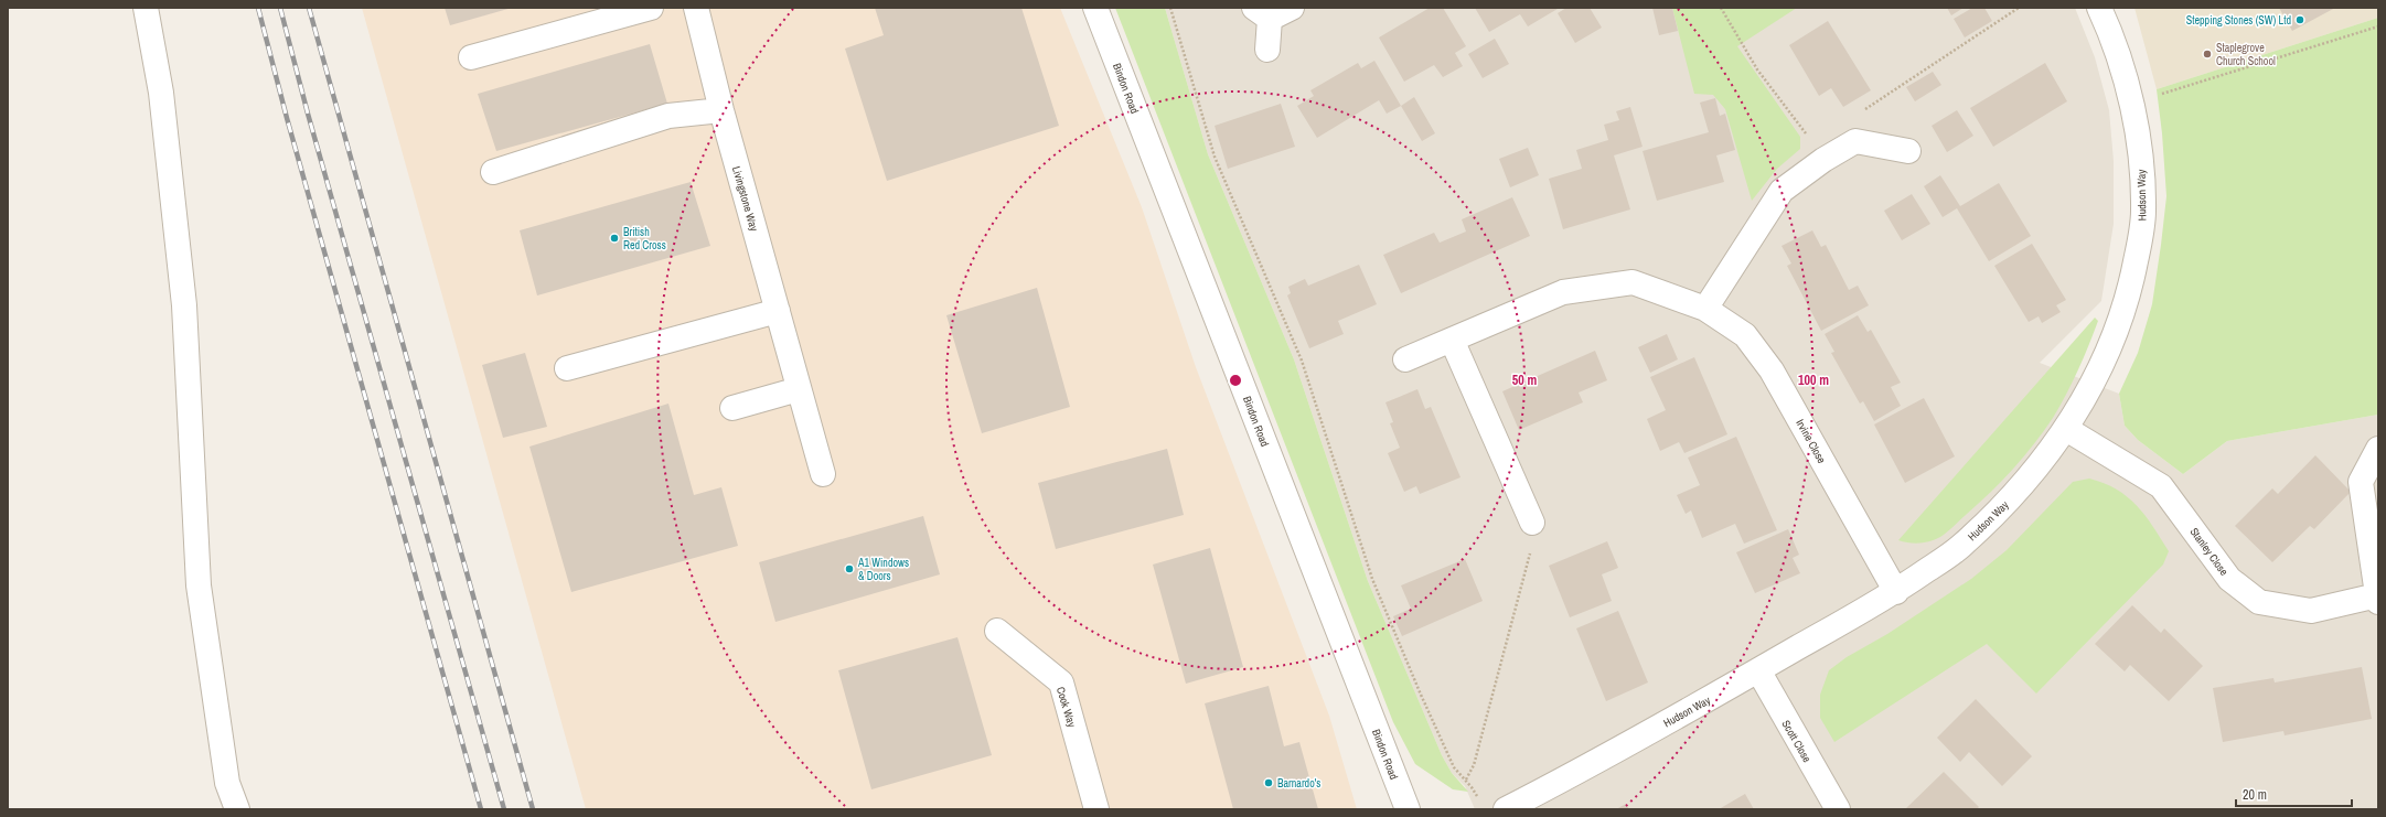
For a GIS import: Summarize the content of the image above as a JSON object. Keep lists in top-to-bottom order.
{
  "streets": {
    "street": [
      "Bindon Road",
      "Hudson Way",
      "Livingstone Way",
      "Irvine Close",
      "Stanley Close",
      "Cook Way",
      "Scott Close"
    ]
  },
  "crossings": [
    ["Hudson Way", "Irvine Close"],
    ["Hudson Way", "Stanley Close"],
    ["Hudson Way", "Scott Close"]
  ],
  "places": [
    "Stepping Stones (SW) Ltd",
    "Staplegrove Church School",
    "British Red Cross",
    "A1 Windows & Doors",
    "Barnardo's"
  ],
  "scale_bar": "20 m",
  "rings": ["50 m", "100 m"]
}
